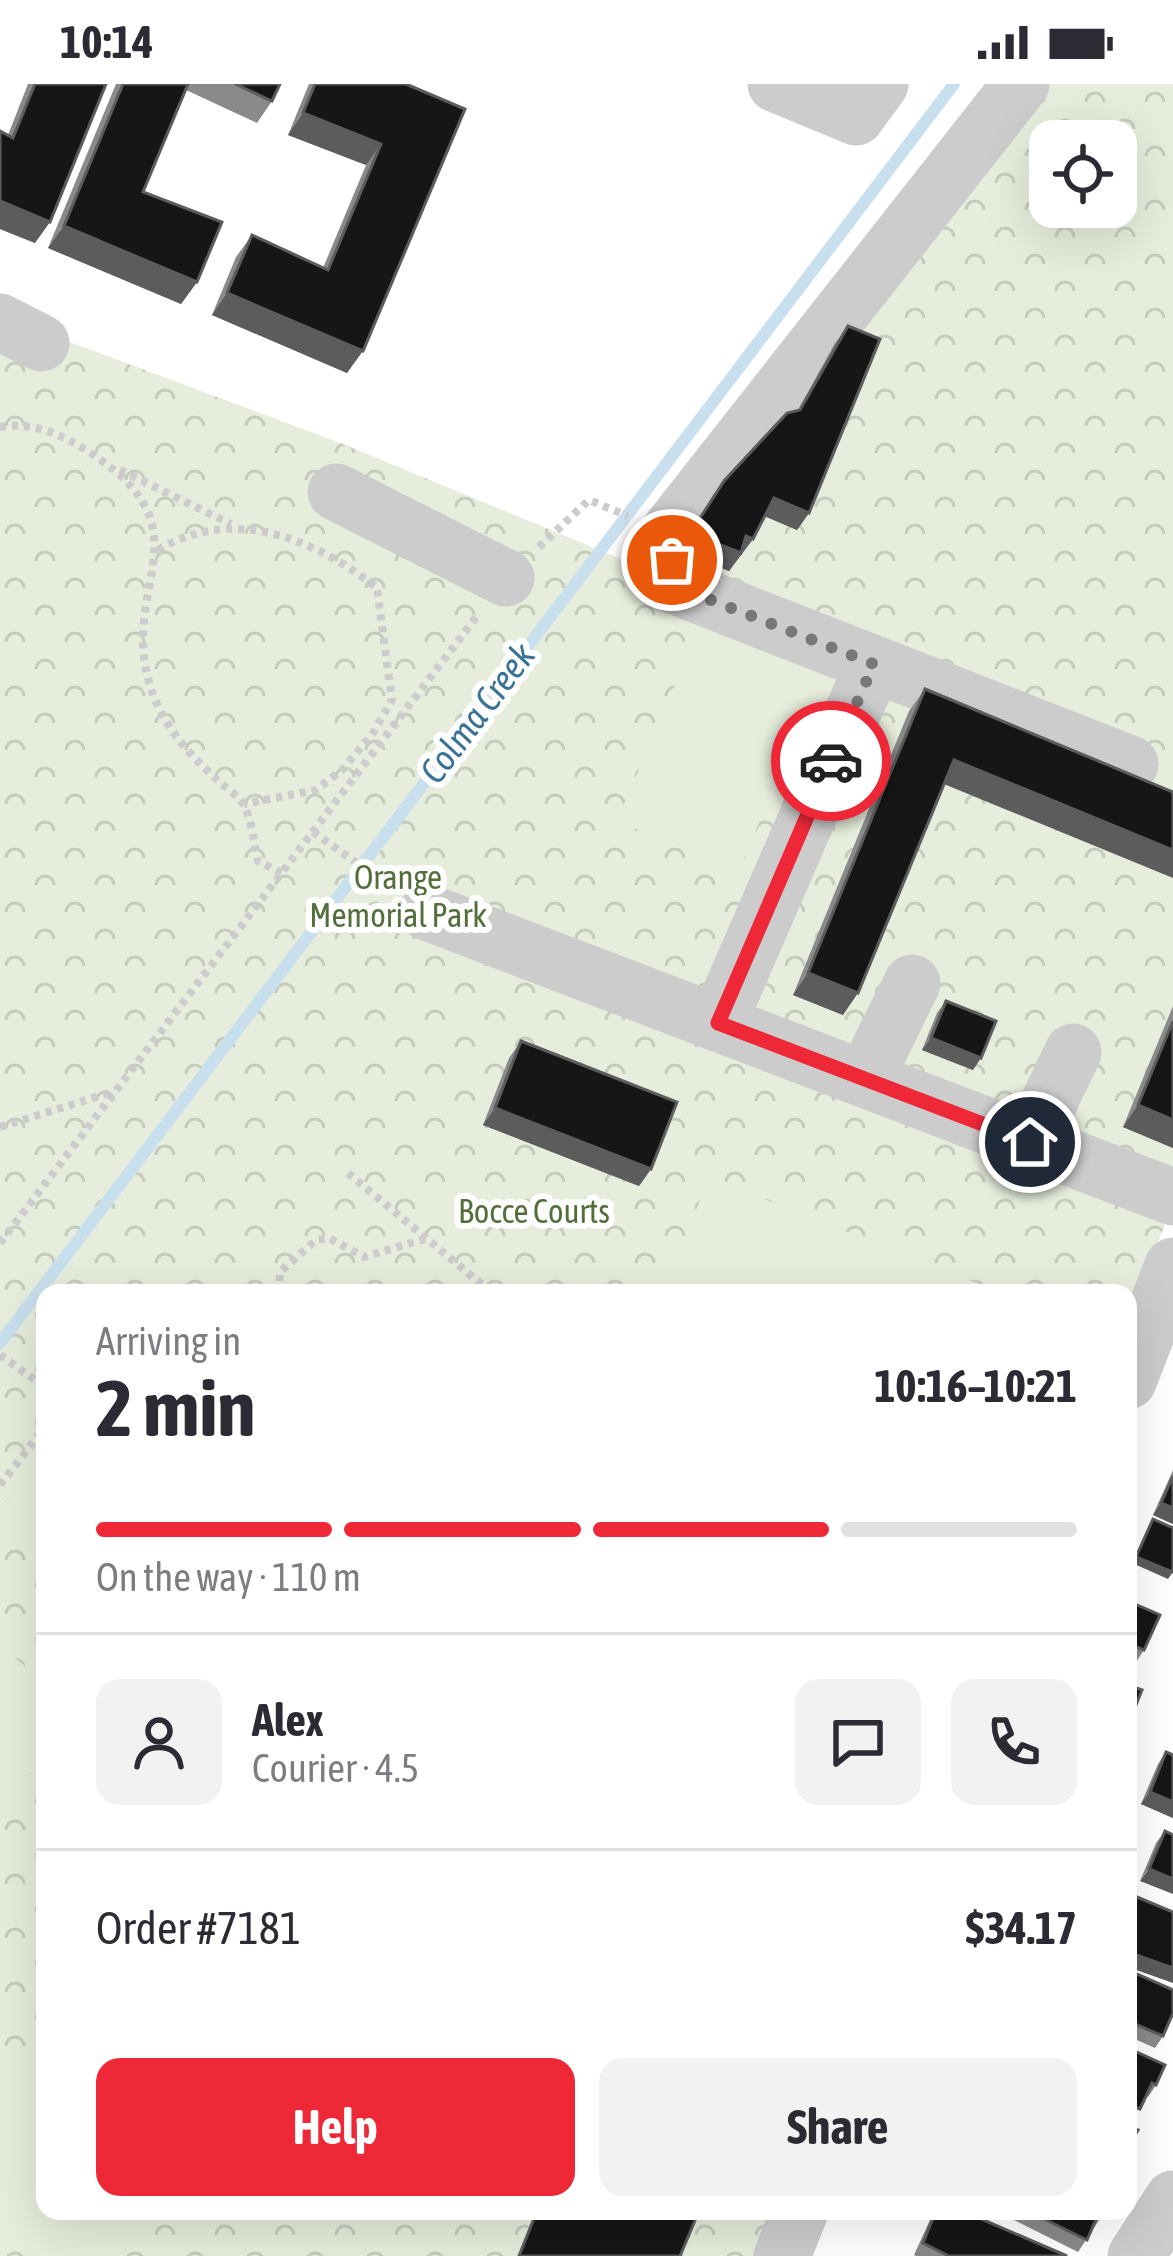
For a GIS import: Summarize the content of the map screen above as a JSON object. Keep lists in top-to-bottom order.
{
  "water": ["Colma Creek"],
  "parks": ["Orange Memorial Park", "Bocce Courts"],
  "page": {
    "status": "10:14",
    "heading": ["2 min", "Arriving in", "10:16–10:21"],
    "panel": [
      "Alex",
      "Courier · 4.5",
      "Order #7181",
      "$34.17"
    ],
    "bar": "On the way · 110 m",
    "buttons": ["Help", "Share"]
  }
}
